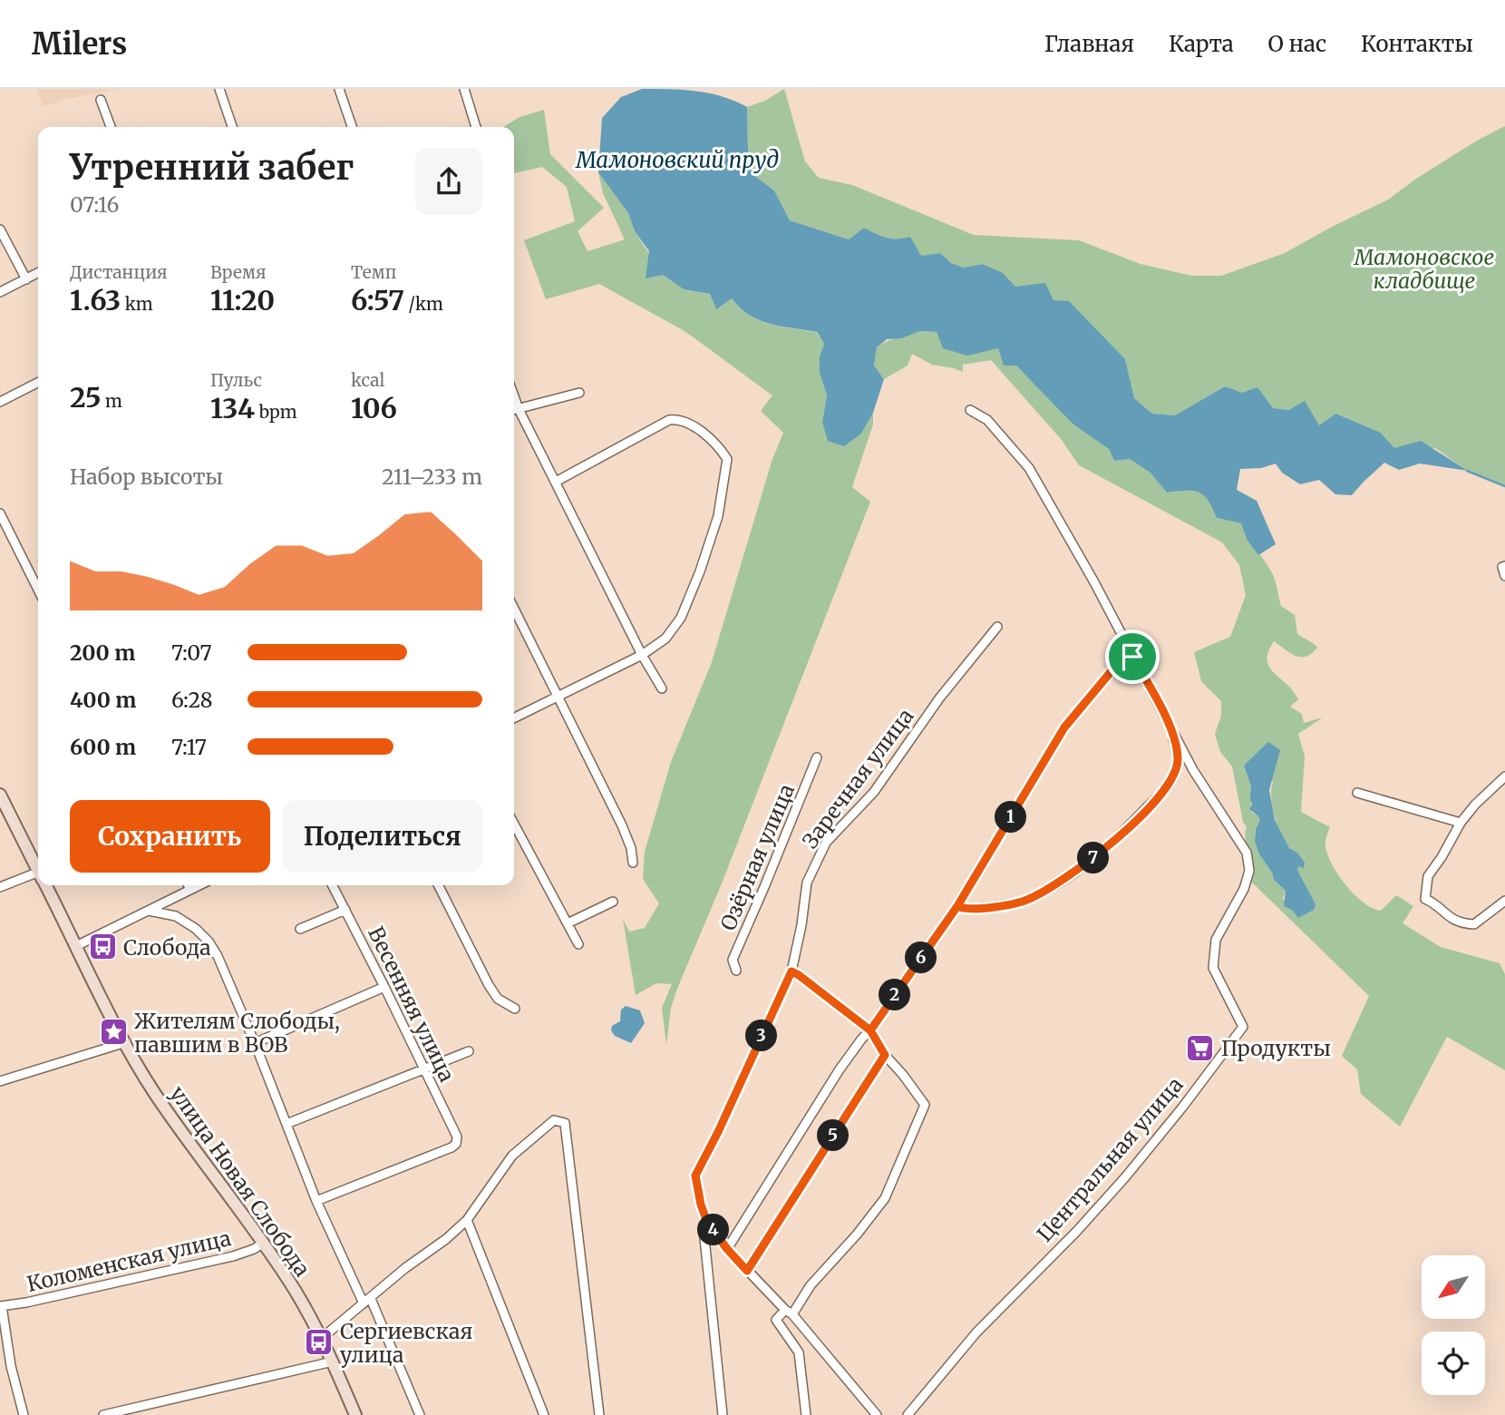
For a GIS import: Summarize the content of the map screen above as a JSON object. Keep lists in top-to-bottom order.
{
  "streets": {
    "street": [
      "Заречная улица",
      "Озёрная улица",
      "Весенняя улица",
      "Центральная улица",
      "улица Новая Слобода",
      "Коломенская улица"
    ]
  },
  "crossings": [
    ["улица Новая Слобода", "Коломенская улица"]
  ],
  "water": ["Мамоновский пруд"],
  "parks": ["Мамоновское кладбище"],
  "places": {
    "bus stop": ["Слобода", "Сергиевская улица"],
    "place": ["Жителям Слободы, павшим в ВОВ"],
    "supermarket": ["Продукты"]
  },
  "north": "bottom left",
  "page": {
    "header": "Milers",
    "nav": [
      "Главная",
      "Карта",
      "О нас",
      "Контакты"
    ],
    "heading": ["Утренний забег", "07:16"],
    "stats": [
      ["Дистанция", "1.63 km"],
      ["Время", "11:20"],
      ["Темп", "6:57 /km"],
      ["25 m"],
      ["Пульс", "134 bpm"],
      ["kcal", "106"]
    ],
    "chart": ["Набор высоты", "211–233 m"],
    "list": [
      {
        "name": "200 m",
        "note": "7:07"
      },
      {
        "name": "400 m",
        "note": "6:28"
      },
      {
        "name": "600 m",
        "note": "7:17"
      }
    ],
    "buttons": ["Сохранить", "Поделиться"],
    "pins": [
      "1",
      "7",
      "6",
      "2",
      "3",
      "5",
      "4"
    ]
  }
}
